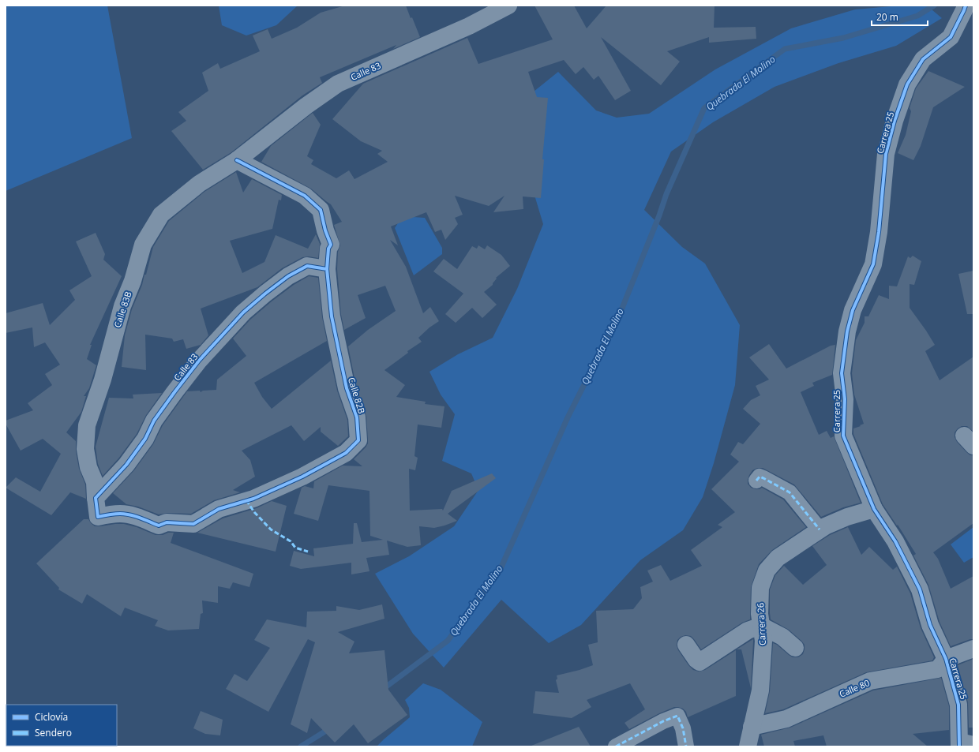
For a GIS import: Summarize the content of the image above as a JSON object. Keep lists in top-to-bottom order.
{
  "streets": {
    "street": [
      "Calle 83",
      "Carrera 25",
      "Calle 83B",
      "Calle 82B",
      "Carrera 26",
      "Calle 80"
    ]
  },
  "crossings": [
    ["Calle 83", "Calle 83B"],
    ["Calle 83", "Calle 82B"],
    ["Carrera 25", "Carrera 26"],
    ["Carrera 25", "Calle 80"],
    ["Calle 83B", "Calle 82B"],
    ["Carrera 26", "Calle 80"]
  ],
  "water": ["Quebrada El Molino"],
  "legend": ["Ciclovía", "Sendero"],
  "scale_bar": "20 m"
}
